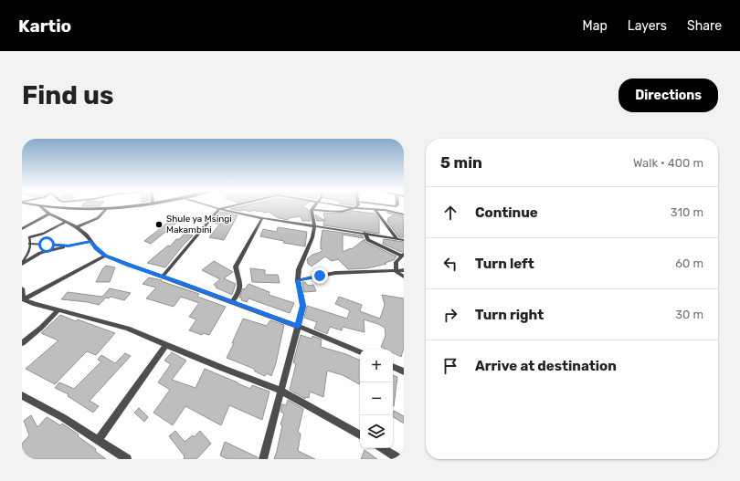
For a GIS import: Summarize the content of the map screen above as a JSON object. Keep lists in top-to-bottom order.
{
  "places": ["Shule ya Msingi Makambini"],
  "page": {
    "header": "Kartio",
    "nav": ["Map", "Layers", "Share"],
    "buttons": "Directions",
    "title": "Find us",
    "heading": ["5 min", "Walk · 400 m"],
    "list": [
      ["Continue", "310 m"],
      ["Turn left", "60 m"],
      ["Turn right", "30 m"],
      "Arrive at destination"
    ],
    "map_buttons": ["+", "−"]
  }
}
